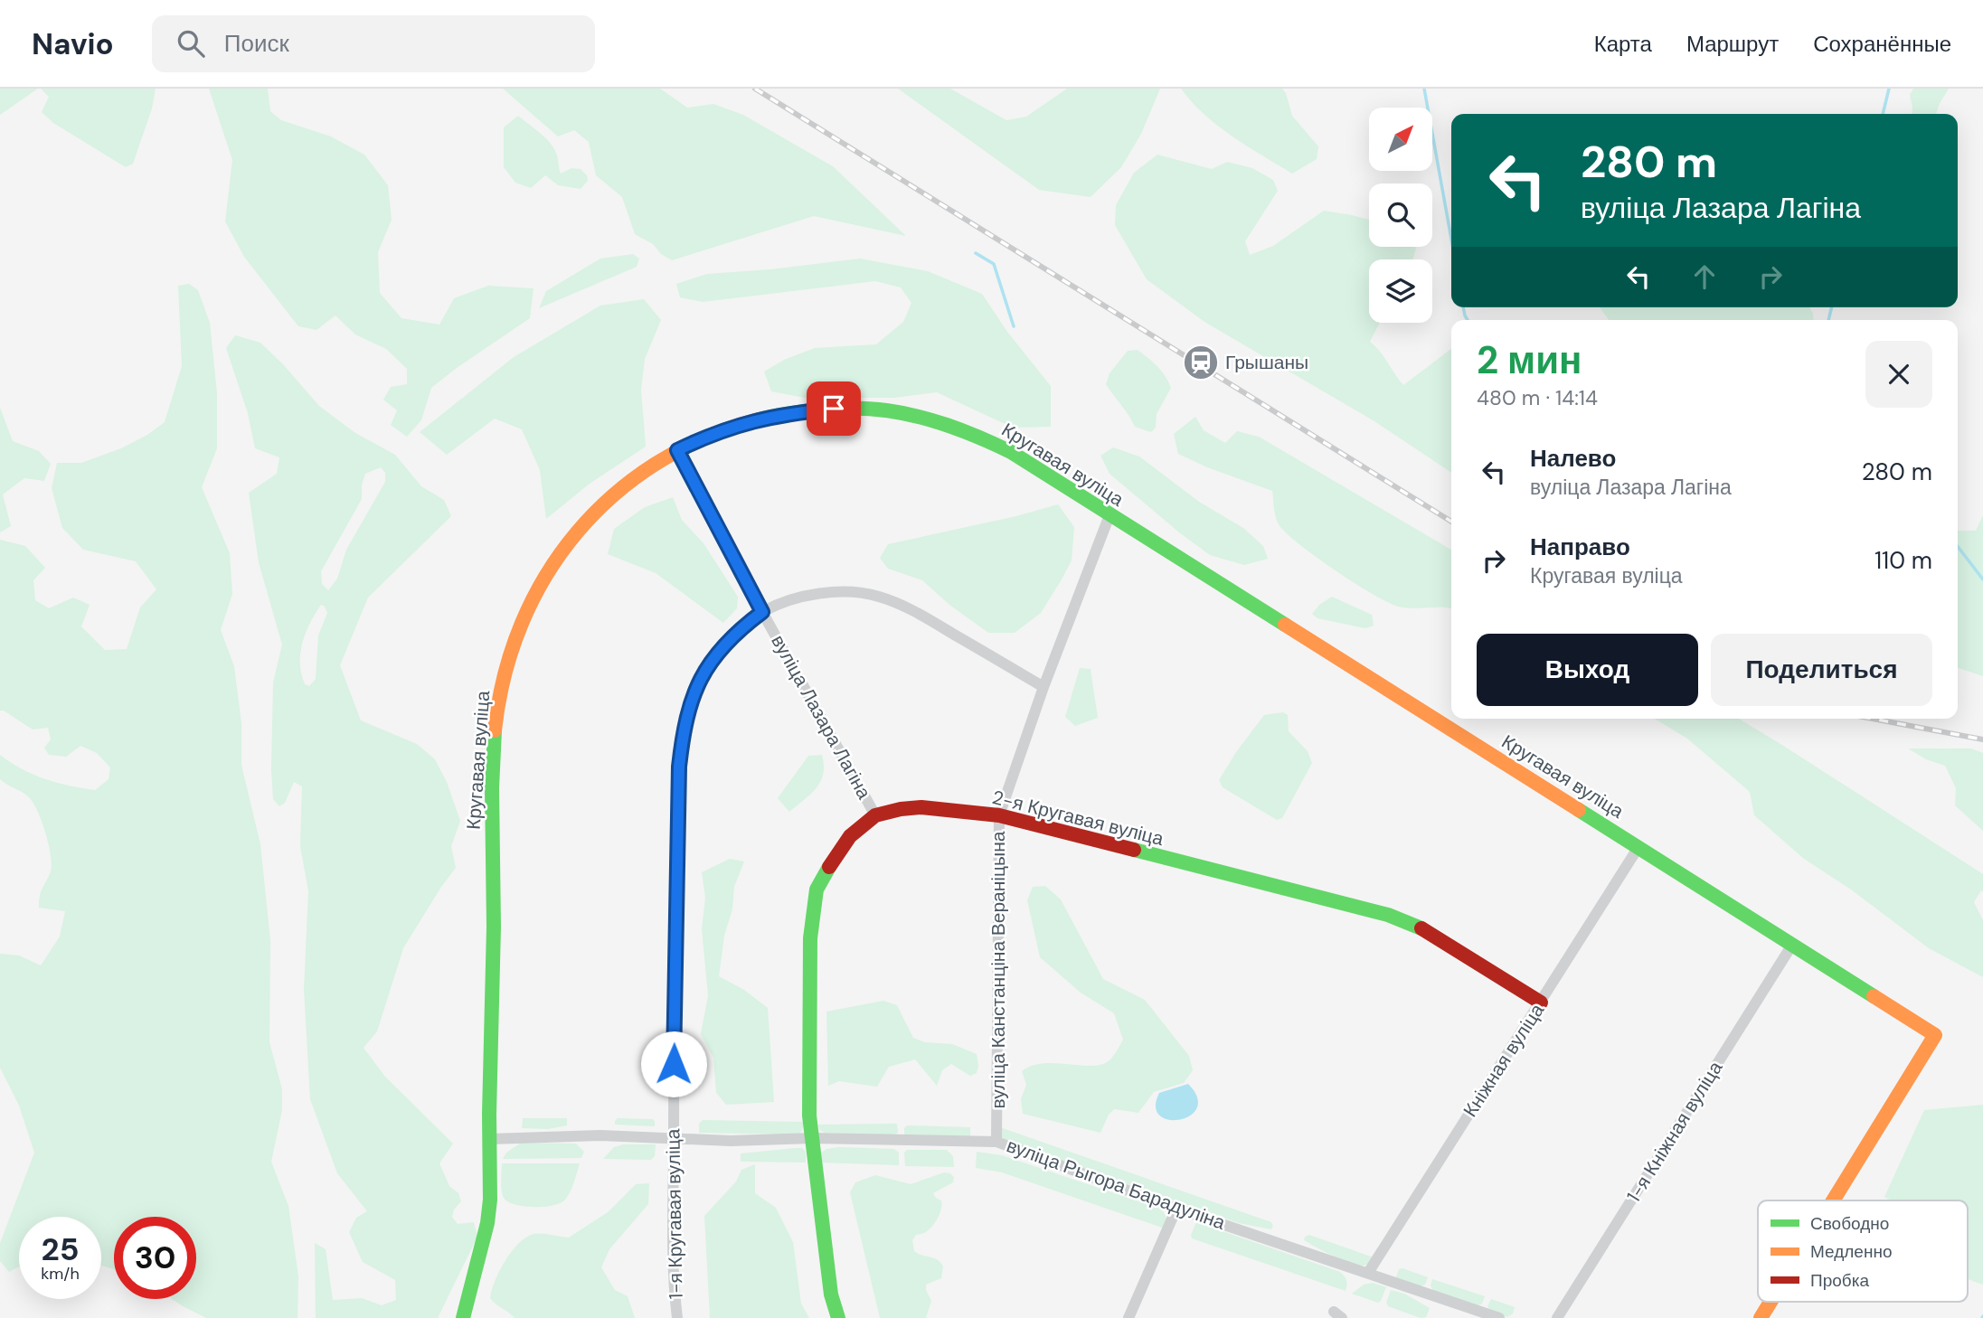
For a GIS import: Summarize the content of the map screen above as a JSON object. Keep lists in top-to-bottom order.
{
  "streets": {
    "street": [
      "Кругавая вуліца",
      "вуліца Лазара Лагіна",
      "2-я Кругавая вуліца",
      "вуліца Канстанціна Вераніцына",
      "Кніжная вуліца",
      "1-я Кніжная вуліца",
      "вуліца Рыгора Барадуліна",
      "1-я Кругавая вуліца"
    ]
  },
  "crossings": [
    ["Кругавая вуліца", "вуліца Лазара Лагіна"],
    ["Кругавая вуліца", "вуліца Канстанціна Вераніцына"],
    ["Кругавая вуліца", "Кніжная вуліца"],
    ["Кругавая вуліца", "1-я Кніжная вуліца"],
    ["Кругавая вуліца", "вуліца Рыгора Барадуліна"],
    ["вуліца Лазара Лагіна", "2-я Кругавая вуліца"],
    ["вуліца Лазара Лагіна", "1-я Кругавая вуліца"],
    ["2-я Кругавая вуліца", "вуліца Канстанціна Вераніцына"],
    ["2-я Кругавая вуліца", "Кніжная вуліца"],
    ["2-я Кругавая вуліца", "вуліца Рыгора Барадуліна"],
    ["вуліца Канстанціна Вераніцына", "вуліца Рыгора Барадуліна"],
    ["вуліца Канстанціна Вераніцына", "1-я Кругавая вуліца"],
    ["Кніжная вуліца", "вуліца Рыгора Барадуліна"],
    ["вуліца Рыгора Барадуліна", "1-я Кругавая вуліца"]
  ],
  "places": {
    "station": ["Грышаны"]
  },
  "legend": ["Свободно", "Медленно", "Пробка"],
  "north": "top right",
  "page": {
    "header": "Navio",
    "search": "Поиск",
    "nav": ["Карта", "Маршрут", "Сохранённые"],
    "turn": ["280 m", "вуліца Лазара Лагіна"],
    "heading": ["2 мин", "480 m · 14:14"],
    "list": [
      {
        "name": "Налево",
        "note": "вуліца Лазара Лагіна",
        "value": "280 m"
      },
      {
        "name": "Направо",
        "note": "Кругавая вуліца",
        "value": "110 m"
      }
    ],
    "buttons": ["Выход", "Поделиться"],
    "speed": "25 km/h",
    "limit": "30"
  }
}
